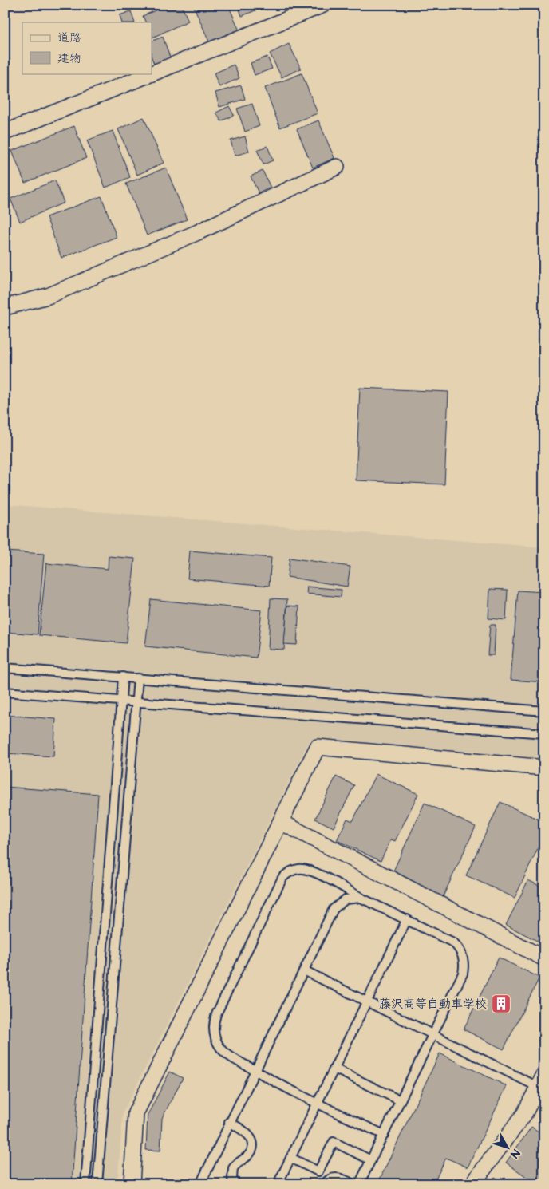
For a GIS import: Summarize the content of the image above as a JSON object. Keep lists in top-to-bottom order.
{
  "places": {
    "building": ["藤沢高等自動車学校"]
  },
  "legend": ["道路", "建物"],
  "north": "bottom right"
}
